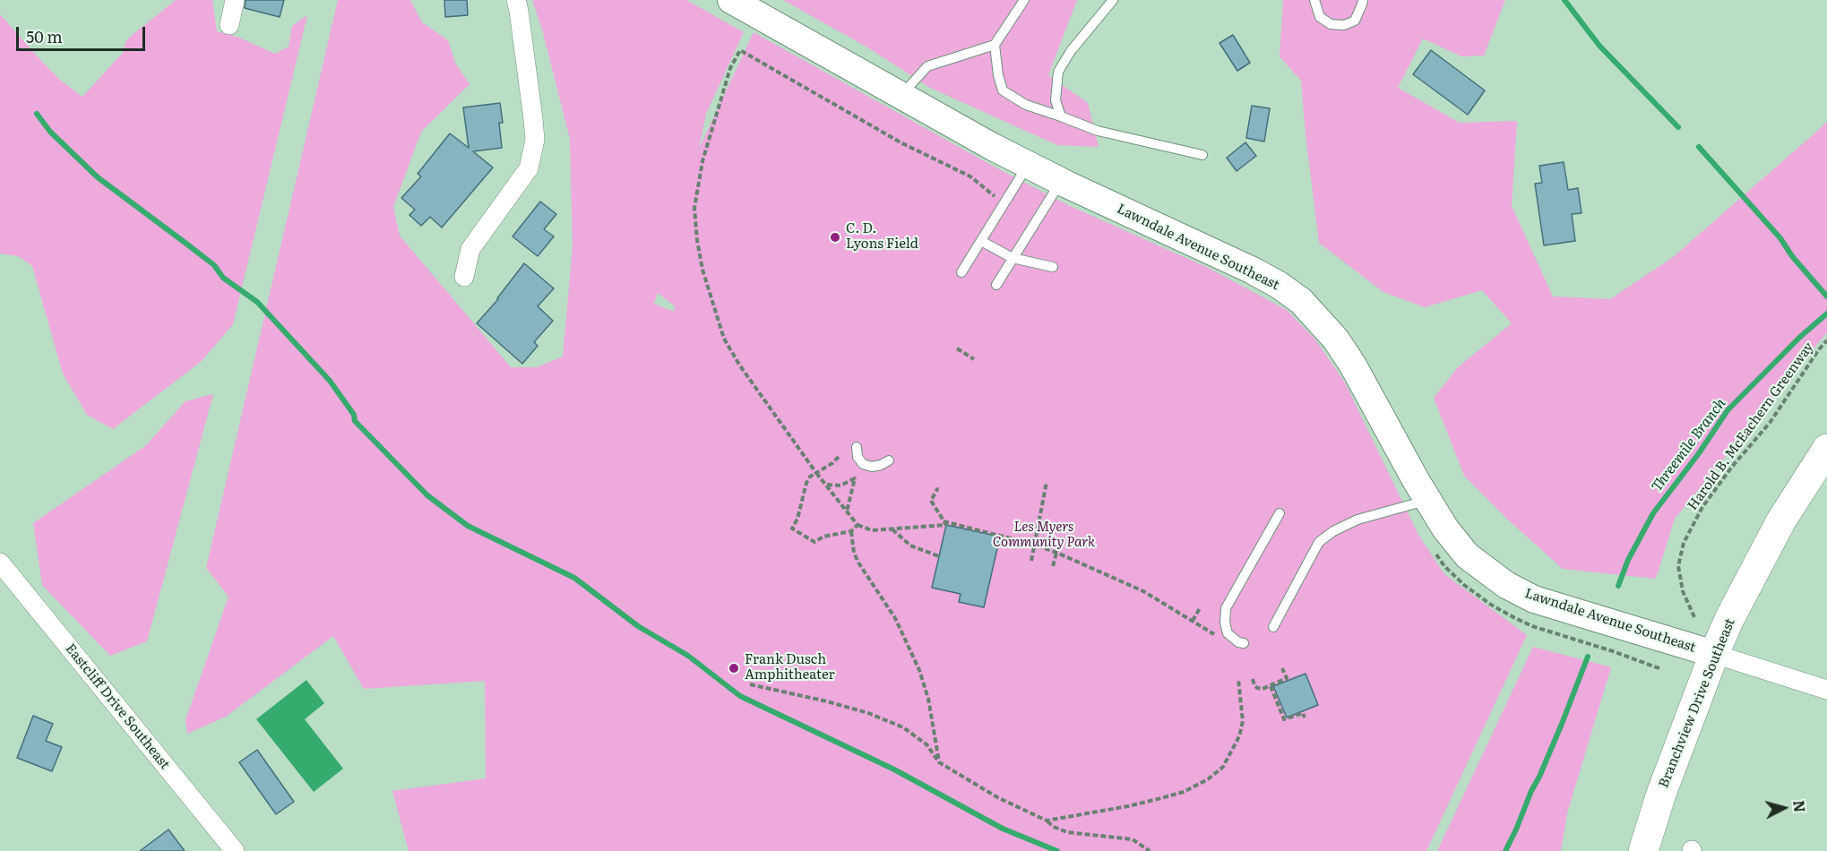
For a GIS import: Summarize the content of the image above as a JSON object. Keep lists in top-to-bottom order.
{
  "streets": {
    "main road": ["Branchview Drive Southeast"],
    "street": ["Lawndale Avenue Southeast", "Eastcliff Drive Southeast"],
    "path": ["Harold B. McEachern Greenway"]
  },
  "crossings": [
    ["Lawndale Avenue Southeast", "Branchview Drive Southeast"]
  ],
  "water": ["Threemile Branch"],
  "parks": ["Les Myers Community Park"],
  "places": ["C. D. Lyons Field", "Frank Dusch Amphitheater"],
  "scale_bar": "50 m",
  "north": "right"
}
